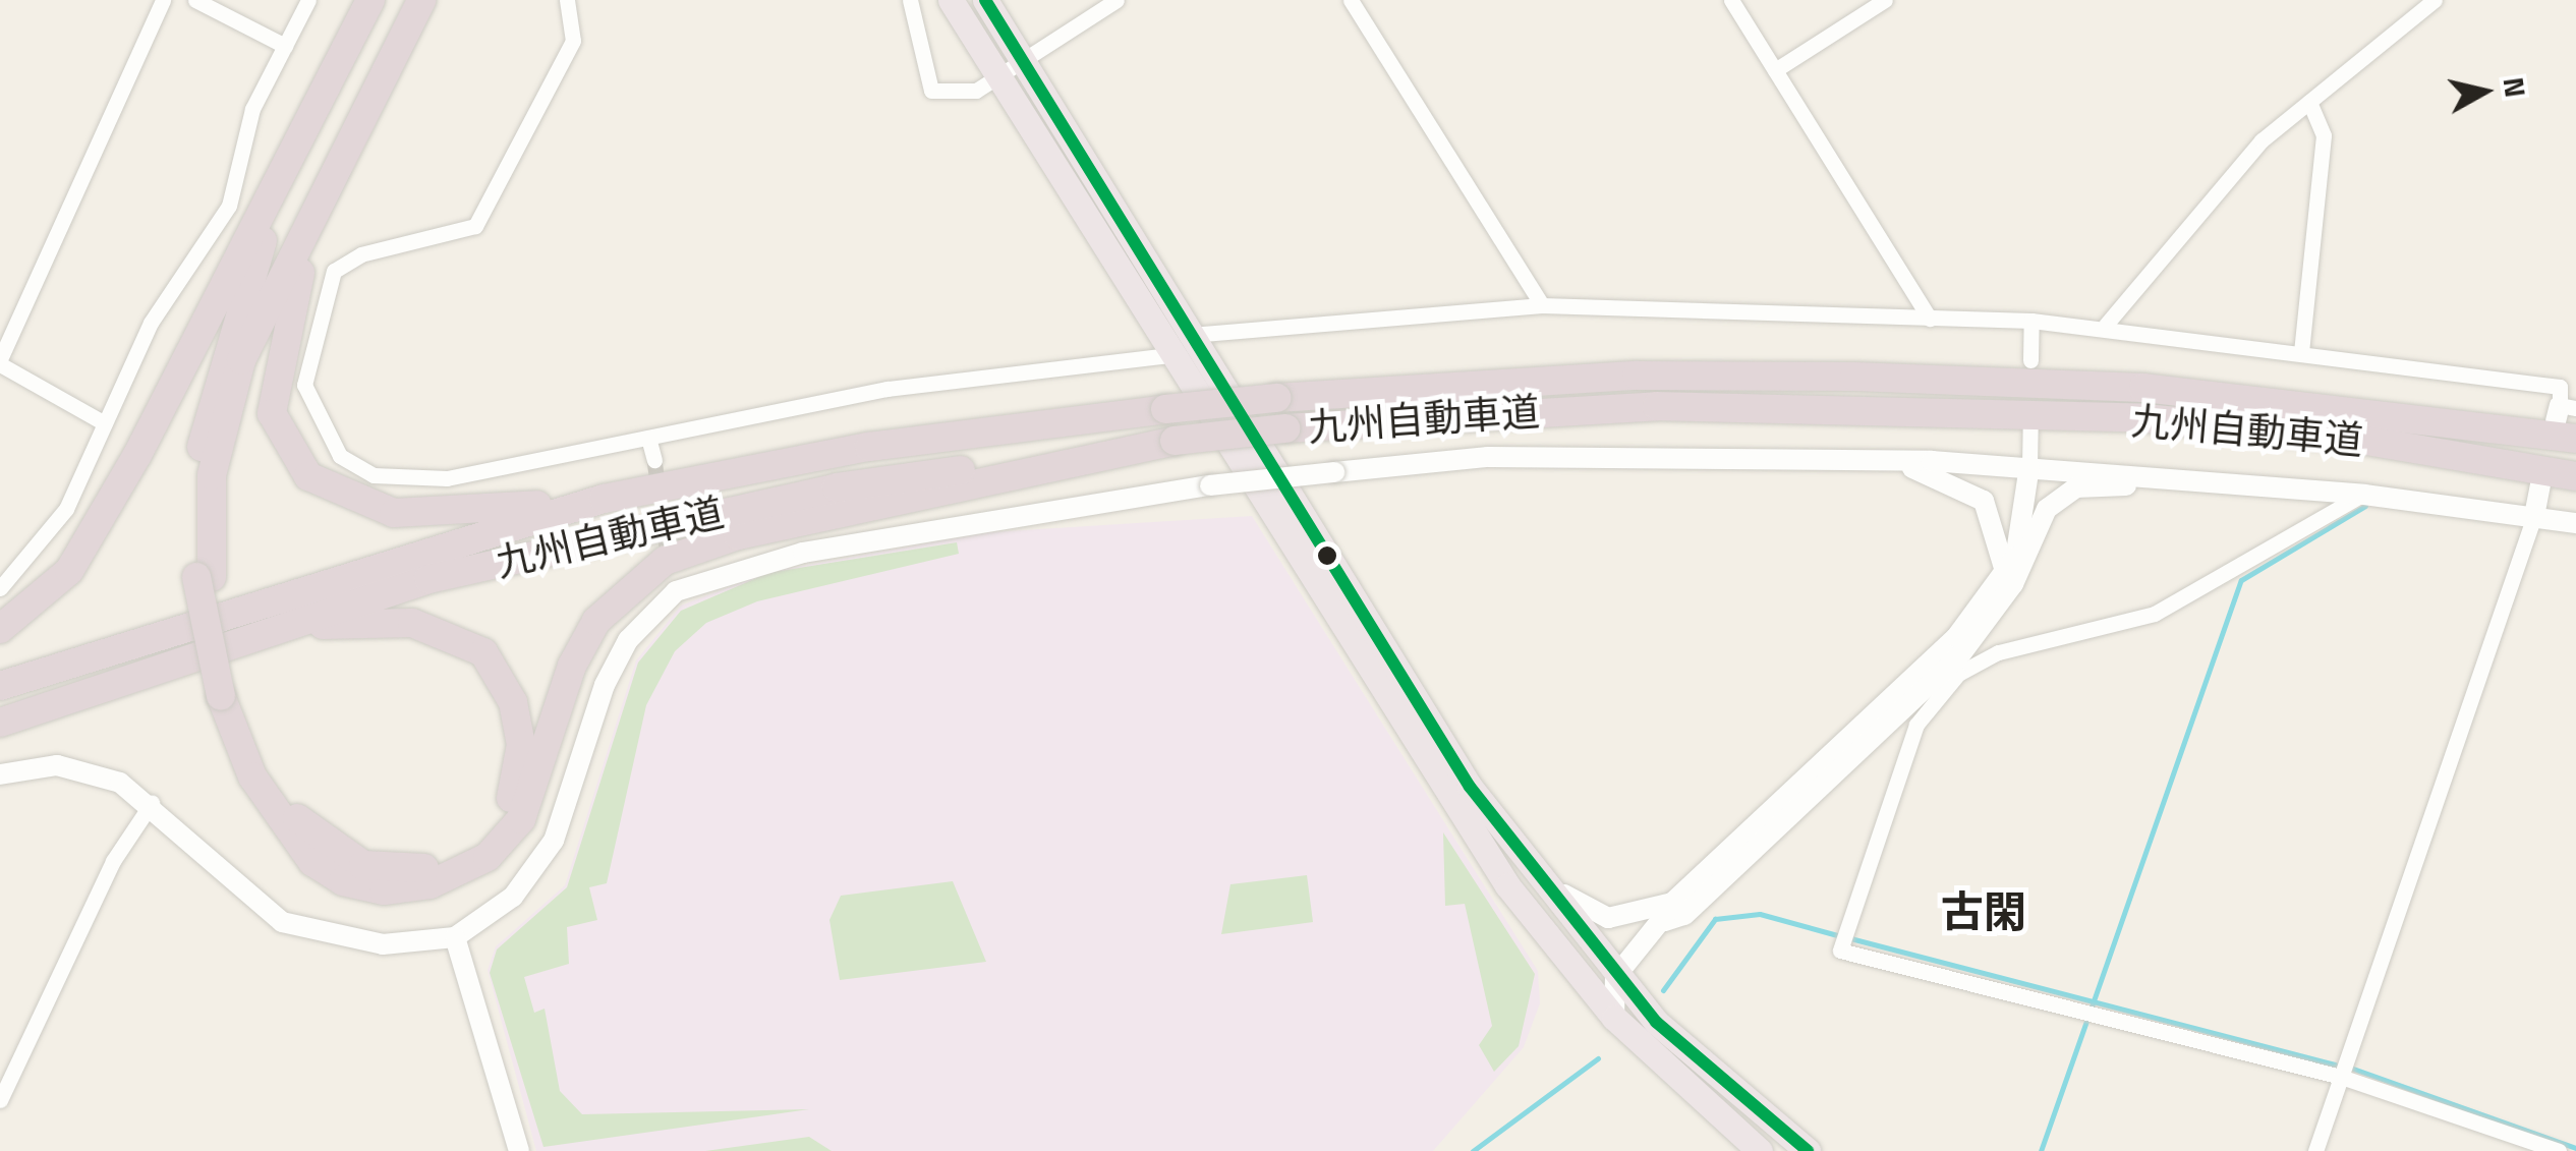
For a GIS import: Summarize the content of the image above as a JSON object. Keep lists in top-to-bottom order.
{
  "streets": {
    "highway": ["九州自動車道"]
  },
  "districts": ["古閑"],
  "north": "right"
}
